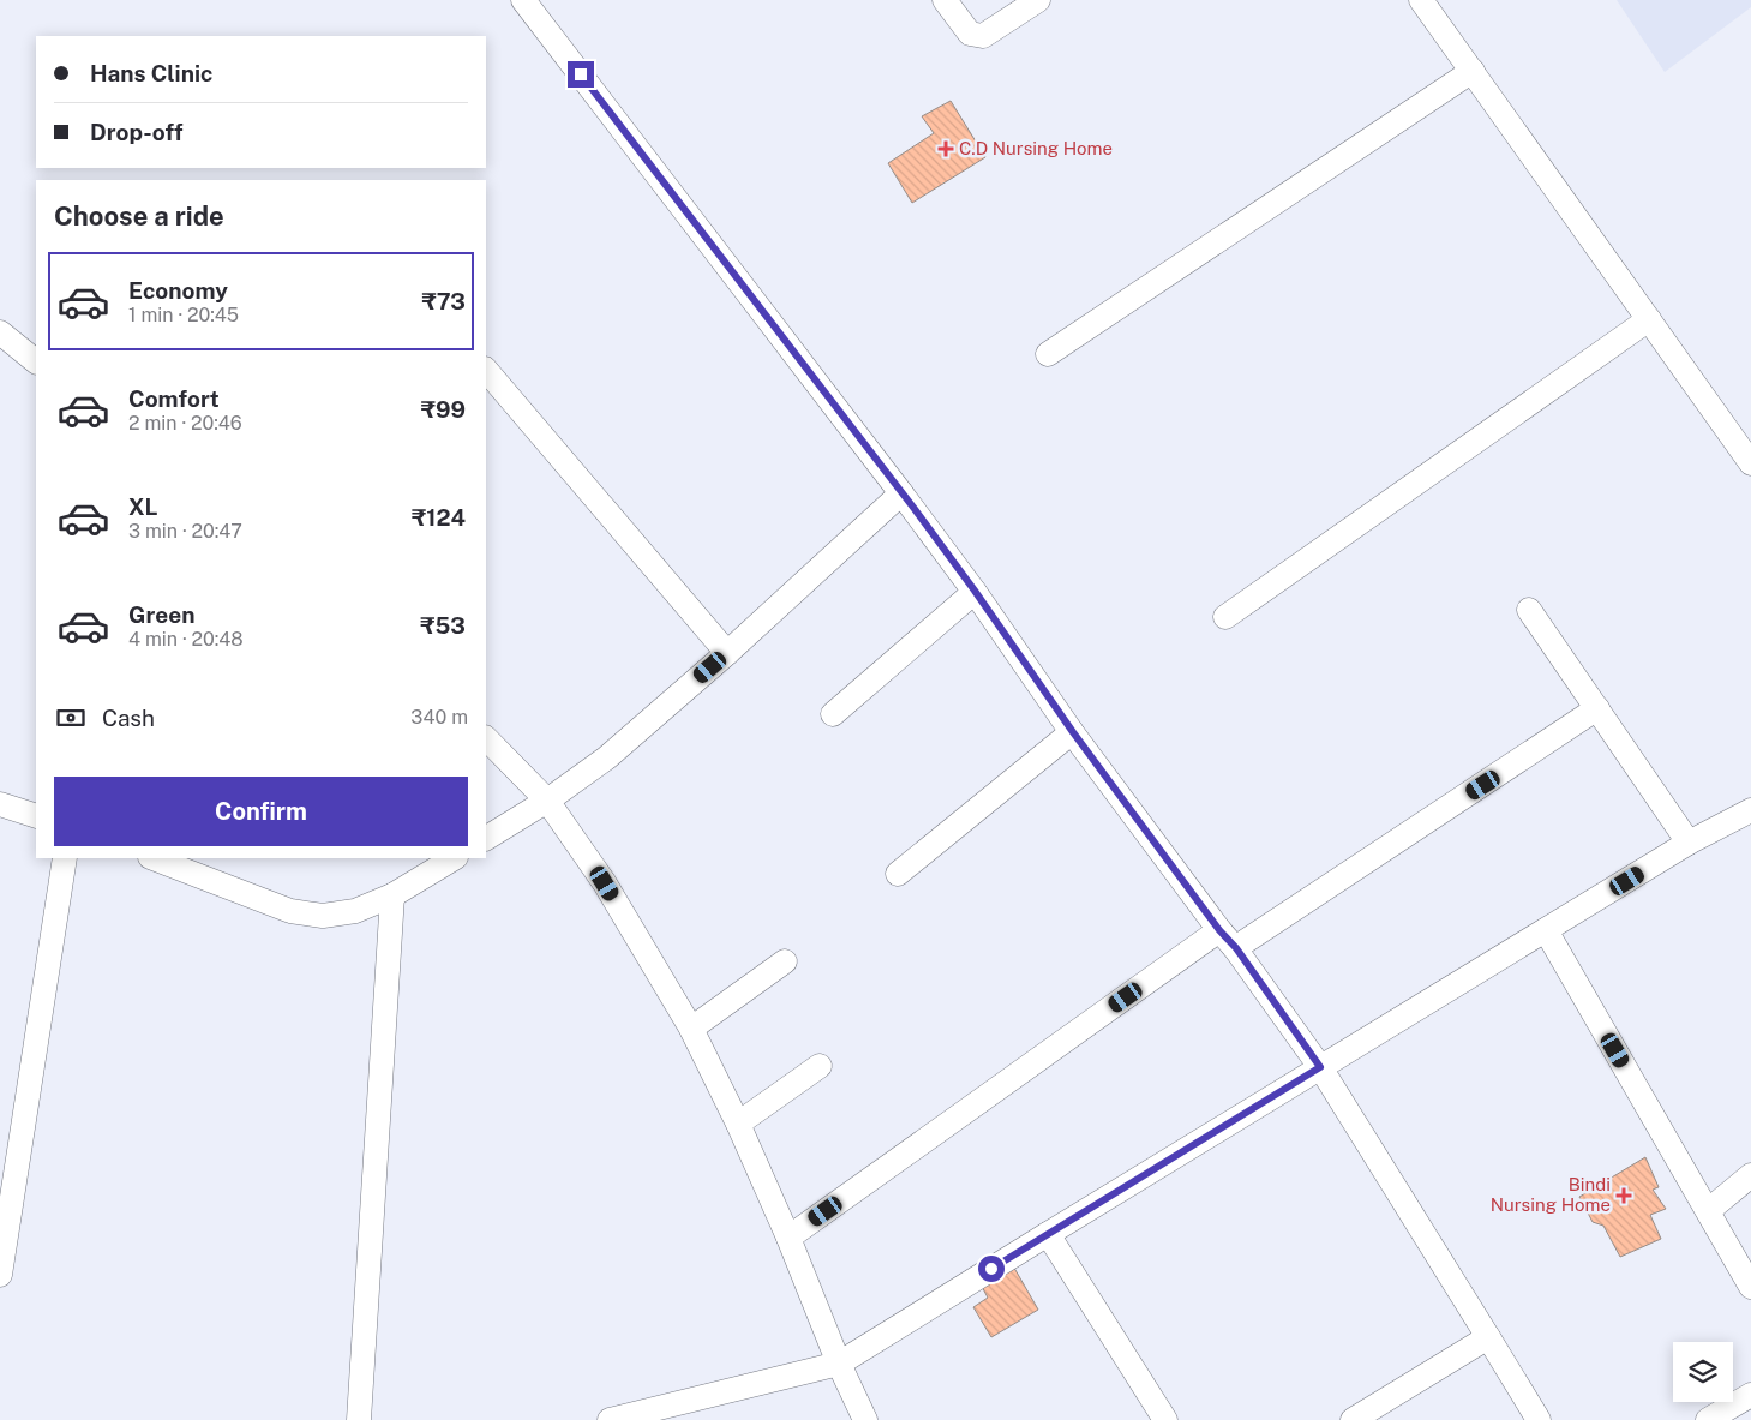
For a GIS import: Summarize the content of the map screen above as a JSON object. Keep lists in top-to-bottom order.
{
  "places": {
    "health": ["C.D Nursing Home", "Bindi Nursing Home"]
  },
  "page": {
    "banner": ["Hans Clinic", "Drop-off"],
    "heading": "Choose a ride",
    "list": [
      {
        "name": "Economy",
        "note": "1 min · 20:45",
        "value": "₹73"
      },
      {
        "name": "Comfort",
        "note": "2 min · 20:46",
        "value": "₹99"
      },
      {
        "name": "XL",
        "note": "3 min · 20:47",
        "value": "₹124"
      },
      {
        "name": "Green",
        "note": "4 min · 20:48",
        "value": "₹53"
      }
    ],
    "pay": ["Cash", "340 m"],
    "buttons": "Confirm"
  }
}
